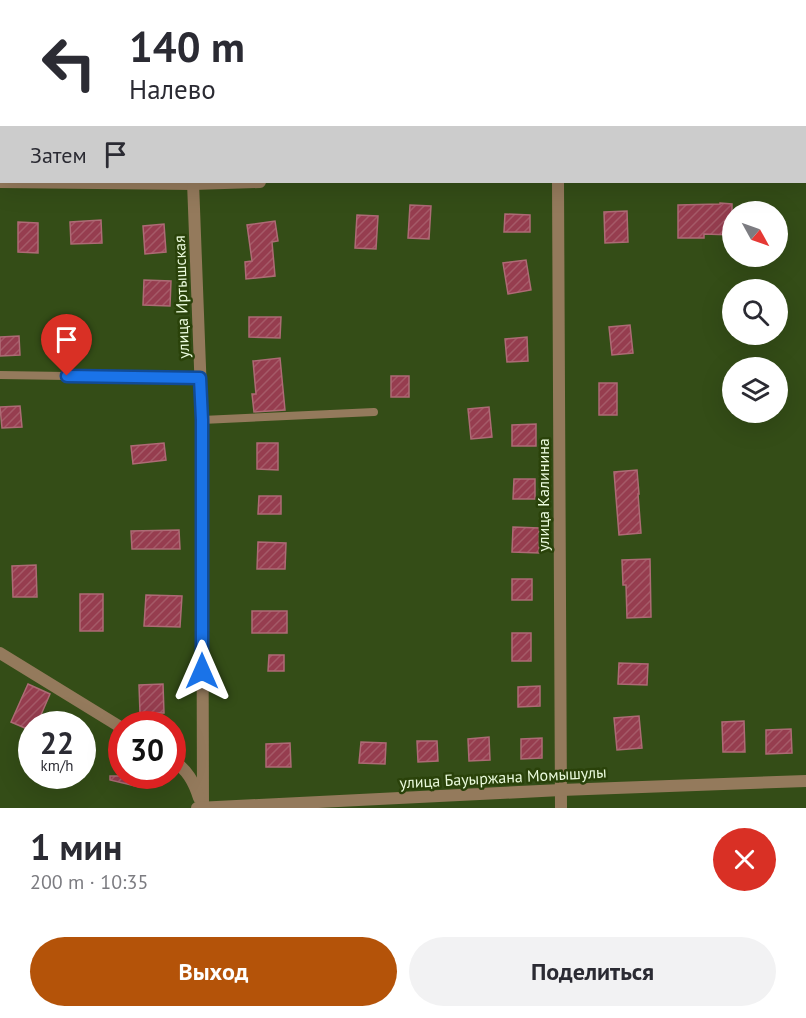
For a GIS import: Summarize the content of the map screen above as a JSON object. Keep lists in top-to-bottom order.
{
  "streets": {
    "street": ["улица Иртышская", "улица Калинина", "улица Бауыржана Момышулы"]
  },
  "crossings": [
    ["улица Иртышская", "улица Бауыржана Момышулы"],
    ["улица Калинина", "улица Бауыржана Момышулы"]
  ],
  "north": "bottom right",
  "page": {
    "turn": ["140 m", "Налево"],
    "then": "Затем",
    "speed": "22 km/h",
    "limit": "30",
    "heading": ["1 мин", "200 m · 10:35"],
    "buttons": ["Выход", "Поделиться"]
  }
}
